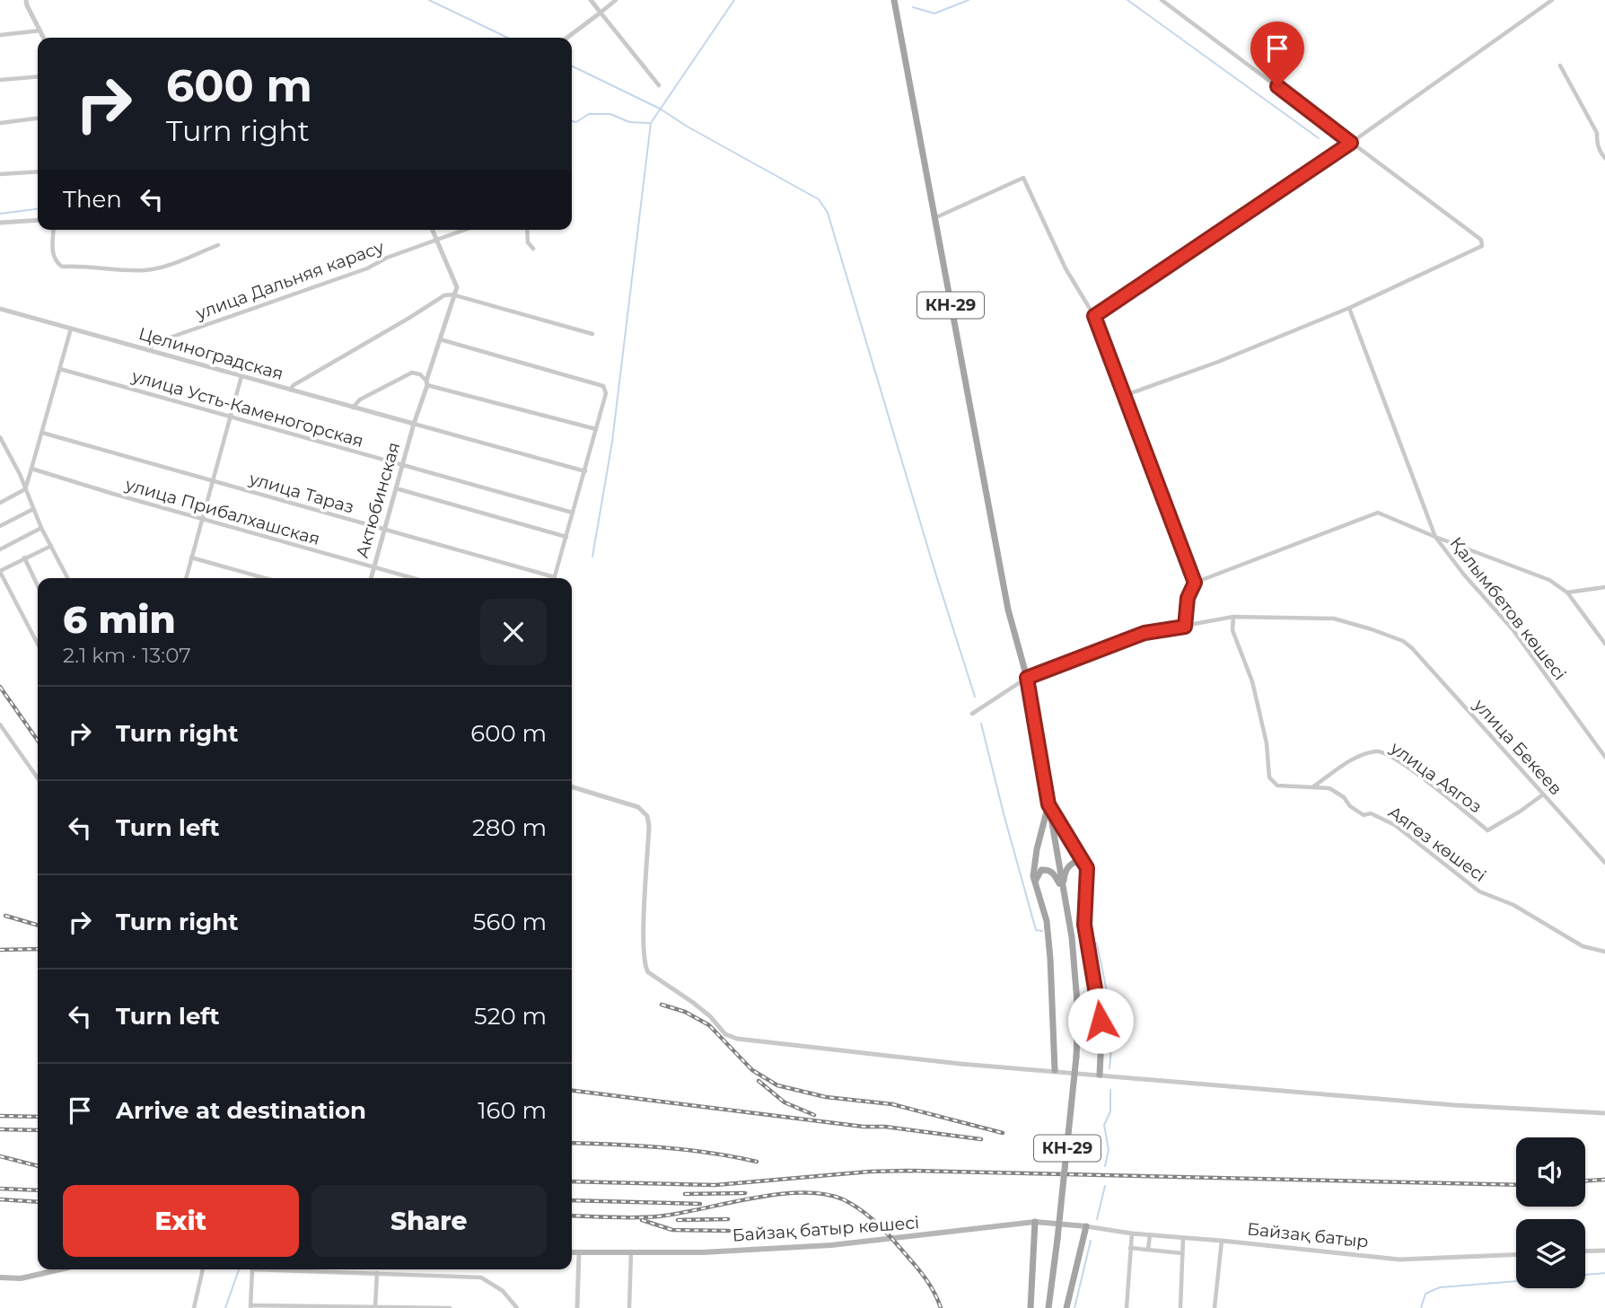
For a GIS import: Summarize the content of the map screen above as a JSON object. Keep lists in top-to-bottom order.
{
  "streets": {
    "main road": ["КН-29", "Байзақ батыр көшесі"],
    "street": [
      "улица Дальняя карасу",
      "Целиноградская",
      "улица Усть-Каменогорская",
      "улица Тараз",
      "Актюбинская",
      "улица Прибалхашская",
      "Қалымбетов көшесі",
      "улица Бекеев",
      "улица Аягоз",
      "Аягөз көшесі",
      "Байзақ батыр"
    ]
  },
  "crossings": [
    ["улица Дальняя карасу", "Целиноградская"],
    ["Целиноградская", "Актюбинская"],
    ["улица Усть-Каменогорская", "Актюбинская"],
    ["улица Тараз", "Актюбинская"],
    ["Актюбинская", "улица Прибалхашская"],
    ["улица Бекеев", "улица Аягоз"],
    ["улица Бекеев", "Аягөз көшесі"],
    ["улица Аягоз", "Аягөз көшесі"],
    ["Байзақ батыр көшесі", "Байзақ батыр"]
  ],
  "page": {
    "turn": ["600 m", "Turn right"],
    "then": "Then",
    "heading": ["6 min", "2.1 km · 13:07"],
    "list": [
      {
        "name": "Turn right",
        "value": "600 m"
      },
      {
        "name": "Turn left",
        "value": "280 m"
      },
      {
        "name": "Turn right",
        "value": "560 m"
      },
      {
        "name": "Turn left",
        "value": "520 m"
      },
      {
        "name": "Arrive at destination",
        "value": "160 m"
      }
    ],
    "buttons": ["Exit", "Share"]
  }
}
